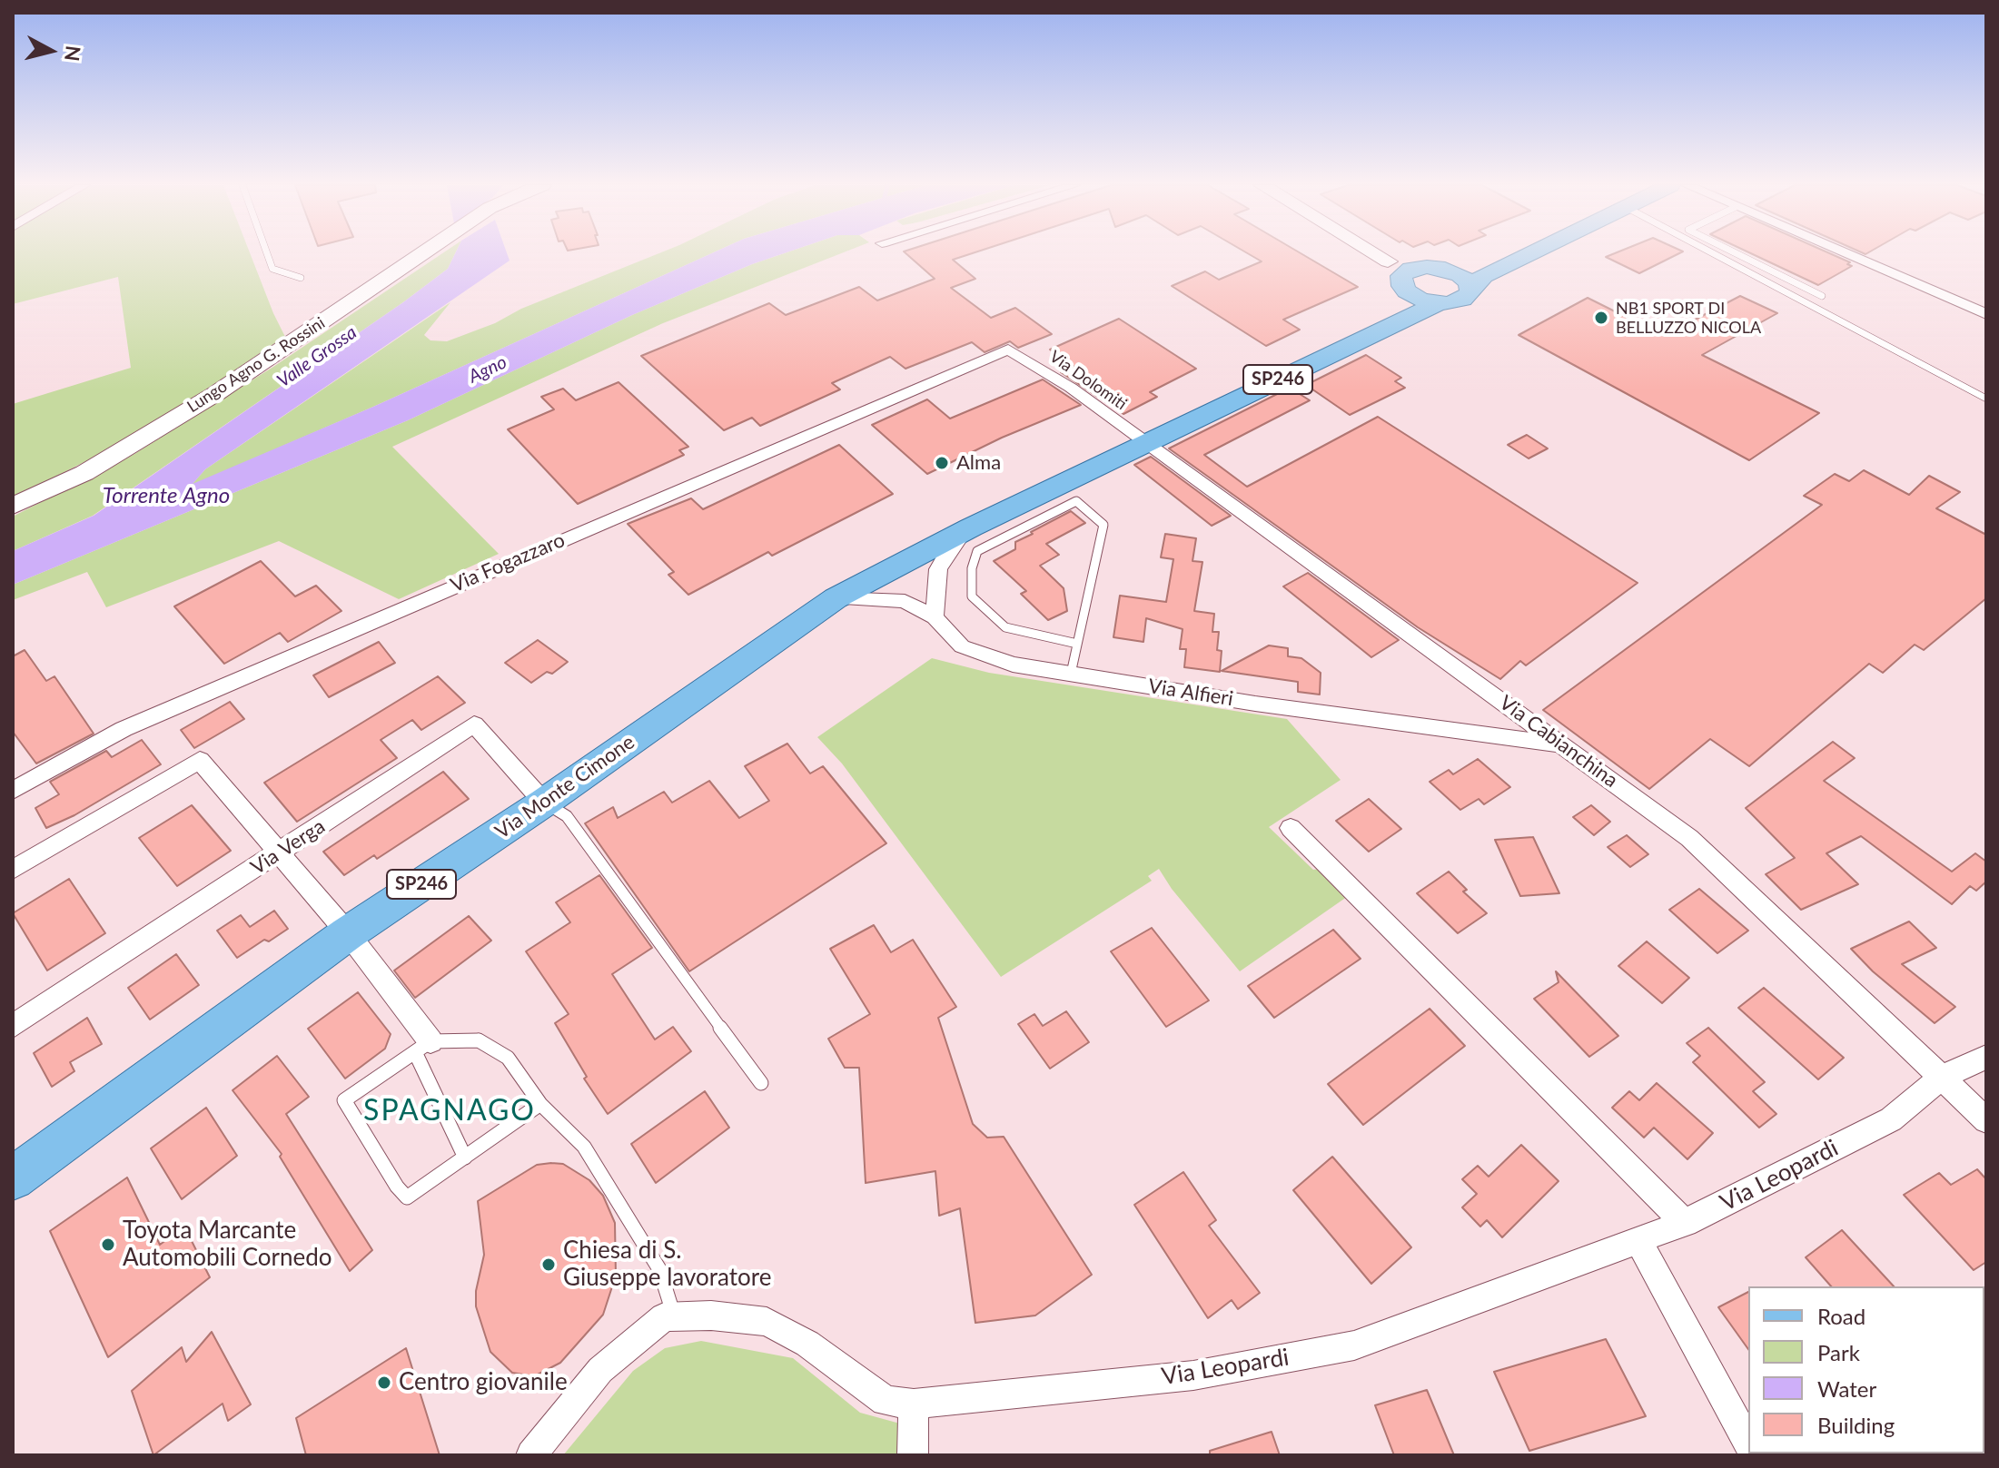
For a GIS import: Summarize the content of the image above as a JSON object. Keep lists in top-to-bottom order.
{
  "streets": {
    "main road": ["Lungo Agno G. Rossini", "SP246", "Via Monte Cimone"],
    "street": [
      "Via Dolomiti",
      "Via Fogazzaro",
      "Via Alfieri",
      "Via Cabianchina",
      "Via Verga",
      "Via Leopardi"
    ]
  },
  "crossings": [
    ["SP246", "Via Dolomiti"],
    ["SP246", "Via Cabianchina"],
    ["SP246", "Via Monte Cimone"],
    ["Via Dolomiti", "Via Fogazzaro"],
    ["Via Dolomiti", "Via Cabianchina"],
    ["Via Dolomiti", "Via Monte Cimone"],
    ["Via Alfieri", "Via Cabianchina"],
    ["Via Alfieri", "Via Monte Cimone"],
    ["Via Cabianchina", "Via Monte Cimone"],
    ["Via Cabianchina", "Via Leopardi"],
    ["Via Monte Cimone", "Via Verga"]
  ],
  "districts": ["SPAGNAGO"],
  "water": ["Valle Grossa", "Agno", "Torrente Agno"],
  "places": [
    "NB1 SPORT DI BELLUZZO NICOLA",
    "Alma",
    "Toyota Marcante Automobili Cornedo",
    "Chiesa di S. Giuseppe lavoratore",
    "Centro giovanile"
  ],
  "legend": [
    "Road",
    "Park",
    "Water",
    "Building"
  ],
  "north": "right"
}
